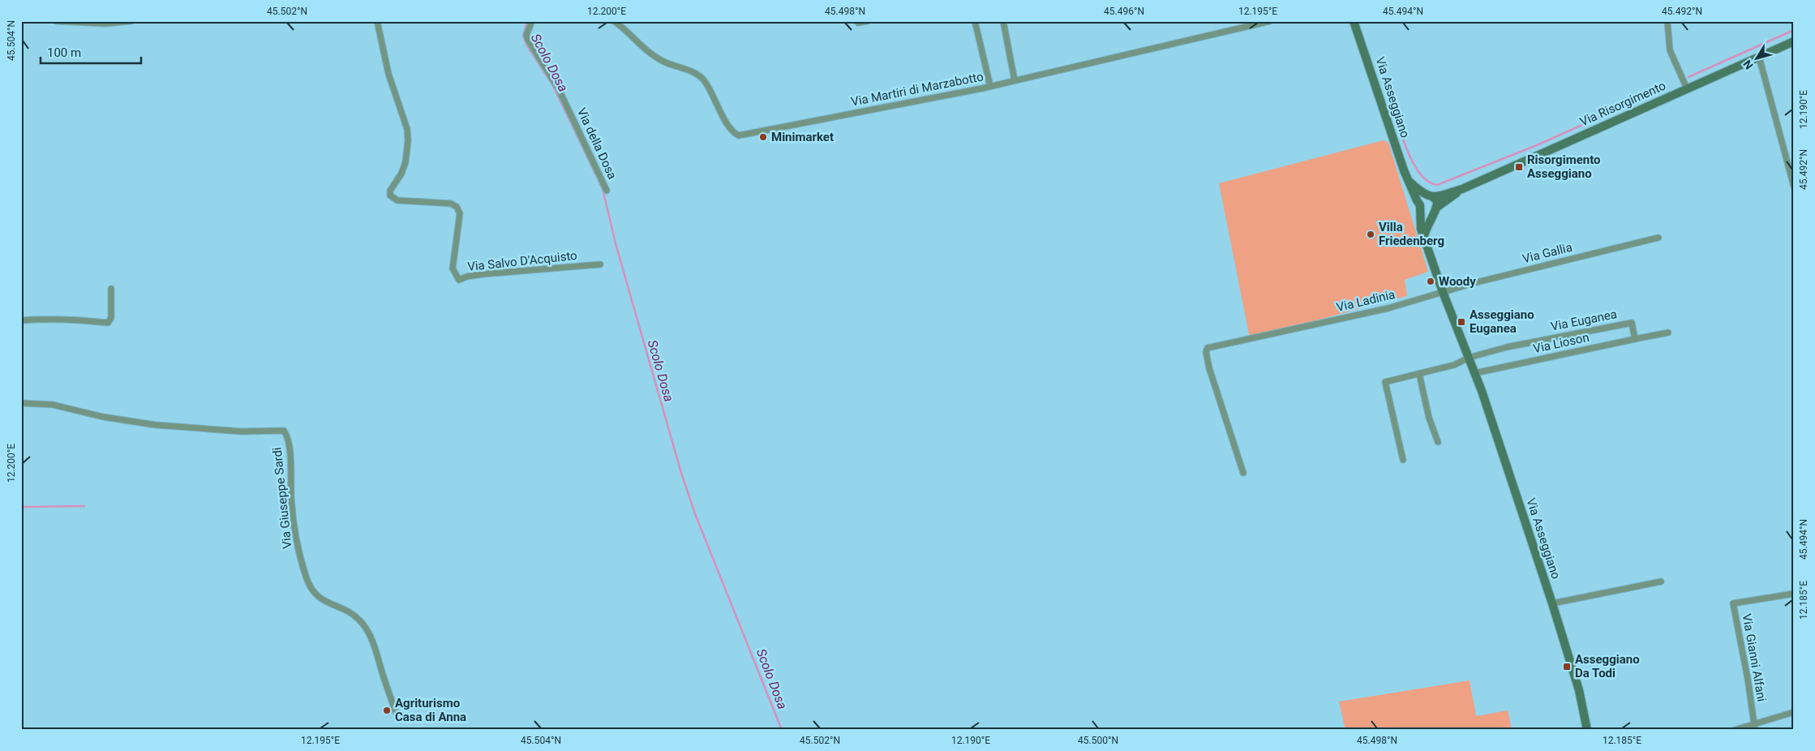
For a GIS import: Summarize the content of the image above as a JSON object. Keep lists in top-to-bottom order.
{
  "streets": {
    "street": [
      "Via Martiri di Marzabotto",
      "Via Asseggiano",
      "Via Risorgimento",
      "Via della Dosa",
      "Via Gallia",
      "Via Salvo D'Acquisto",
      "Via Ladinia",
      "Via Euganea",
      "Via Lioson",
      "Via Giuseppe Sardi",
      "Via Gianni Alfani"
    ]
  },
  "crossings": [
    ["Via Asseggiano", "Via Risorgimento"],
    ["Via Asseggiano", "Via Gallia"],
    ["Via Asseggiano", "Via Ladinia"],
    ["Via Asseggiano", "Via Euganea"],
    ["Via Asseggiano", "Via Lioson"],
    ["Via Gallia", "Via Ladinia"],
    ["Via Euganea", "Via Lioson"]
  ],
  "water": ["Scolo Dosa"],
  "places": {
    "other": [
      "Minimarket",
      "Villa Friedenberg",
      "Woody",
      "Agriturismo Casa di Anna"
    ],
    "transit": ["Risorgimento Asseggiano", "Asseggiano Euganea", "Asseggiano Da Todi"]
  },
  "scale_bar": "100 m",
  "north": "bottom left",
  "coordinates": [
    "45.502°N",
    "12.200°E",
    "45.498°N",
    "45.496°N",
    "12.195°E",
    "45.494°N",
    "45.492°N",
    "45.504°N",
    "12.190°E",
    "12.185°E",
    "45.500°N"
  ]
}
